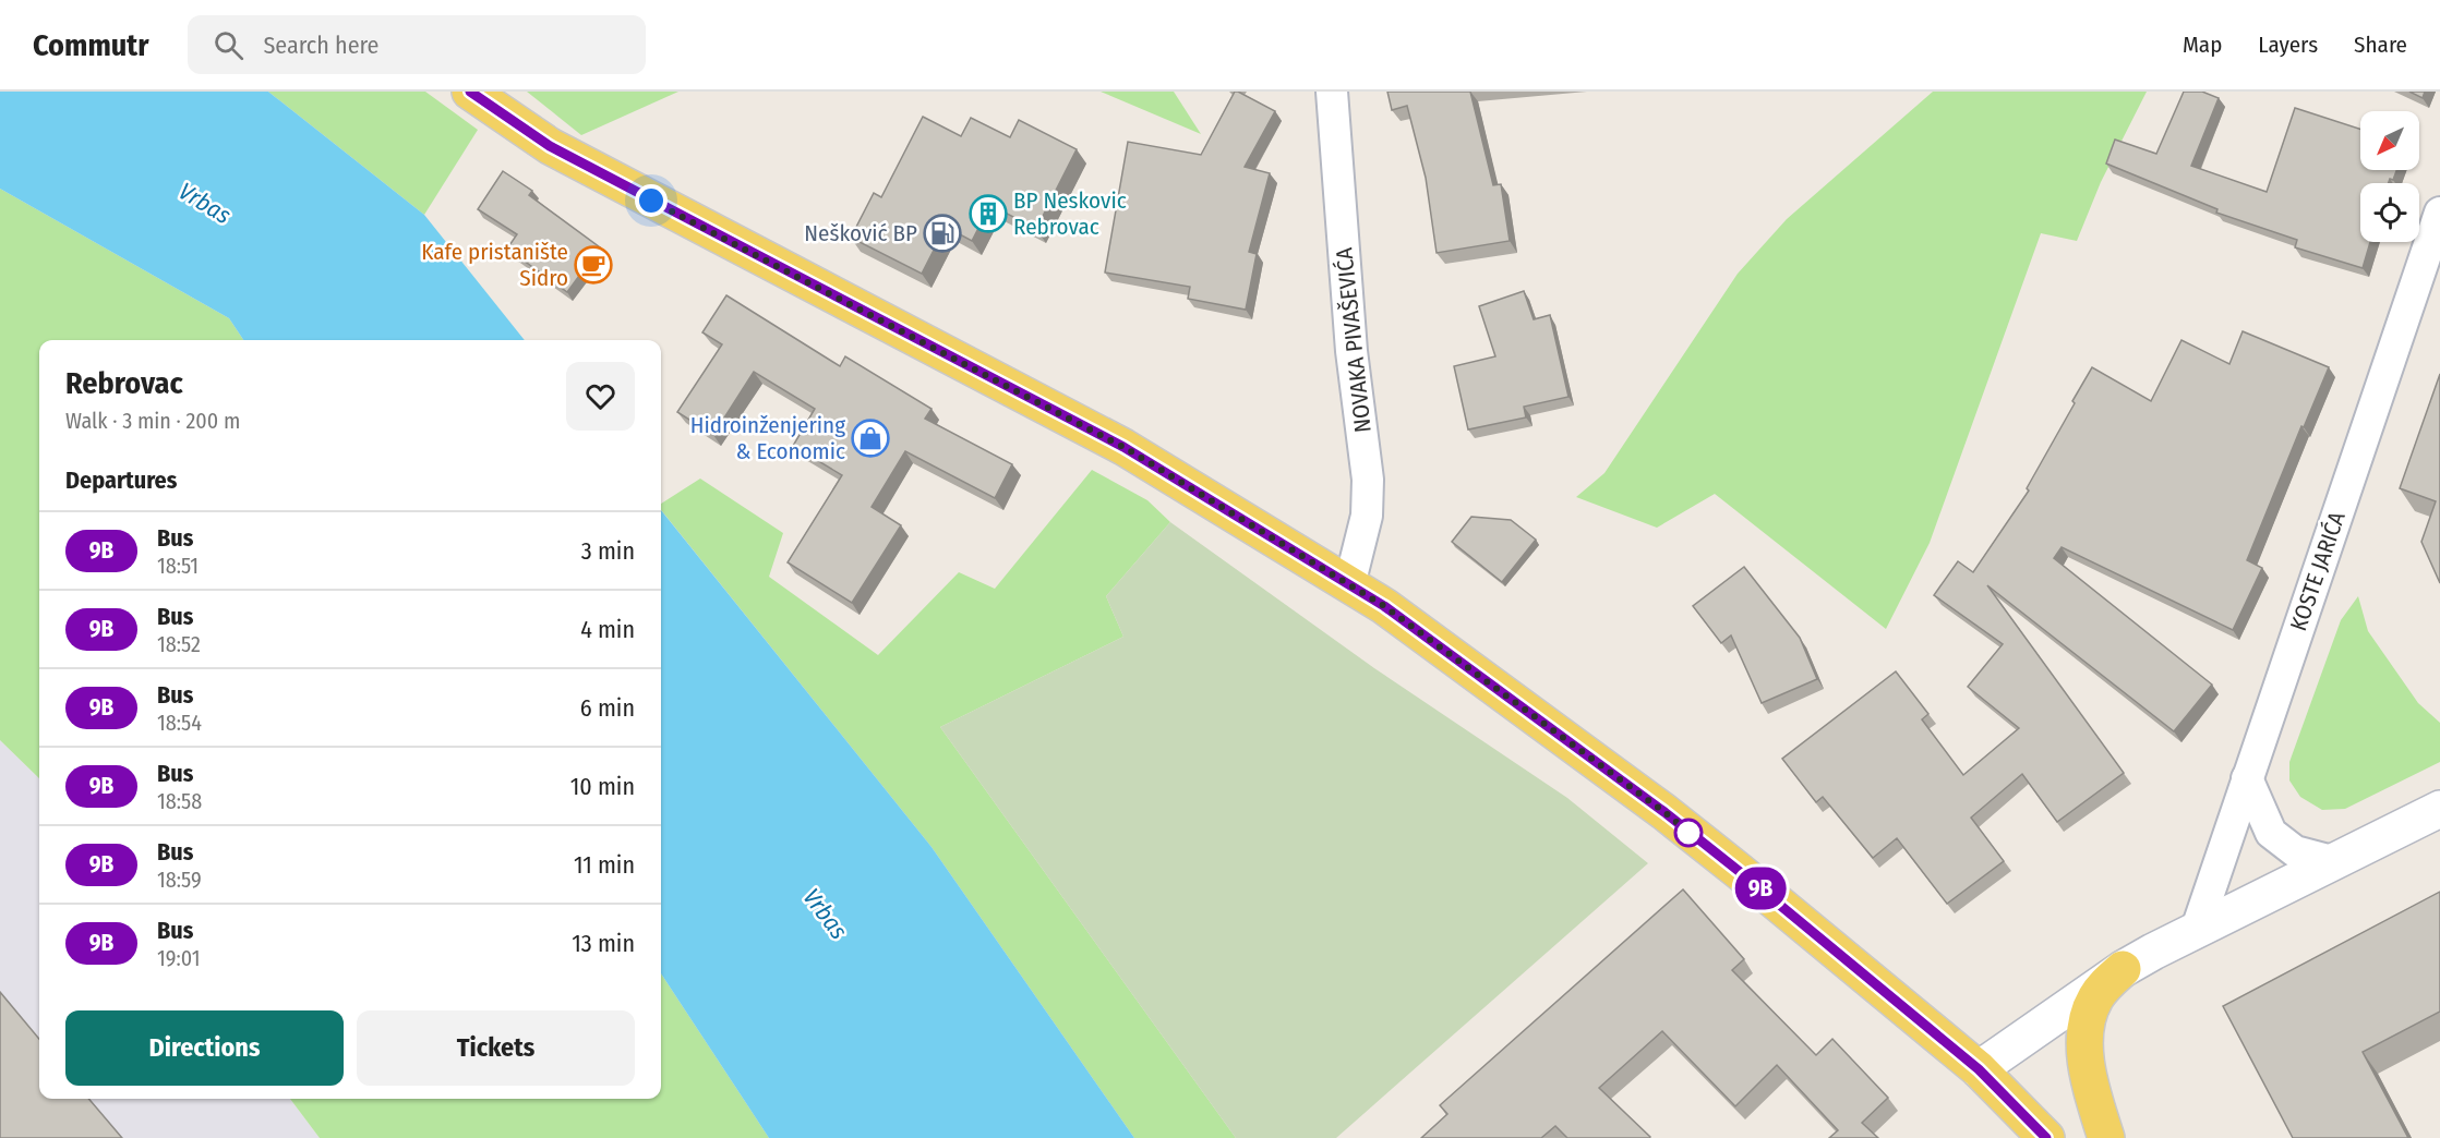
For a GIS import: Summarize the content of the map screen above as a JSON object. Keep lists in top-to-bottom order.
{
  "streets": {
    "street": ["NOVAKA PIVAŠEVIĆA", "KOSTE JARIĆA"]
  },
  "water": ["Vrbas"],
  "places": {
    "building": ["BP Neskovic Rebrovac"],
    "fuel station": ["Nešković BP"],
    "cafe": ["Kafe pristanište Sidro"],
    "shop": ["Hidroinženjering & Economic"]
  },
  "lines": ["bus line 9B"],
  "north": "bottom left",
  "page": {
    "header": "Commutr",
    "search": "Search here",
    "nav": ["Map", "Layers", "Share"],
    "on_map": "9B",
    "heading": [
      ["Rebrovac", "Walk · 3 min · 200 m"],
      "Departures"
    ],
    "list": [
      {
        "mark": "9B",
        "name": "Bus",
        "note": "18:51",
        "value": "3 min"
      },
      {
        "mark": "9B",
        "name": "Bus",
        "note": "18:52",
        "value": "4 min"
      },
      {
        "mark": "9B",
        "name": "Bus",
        "note": "18:54",
        "value": "6 min"
      },
      {
        "mark": "9B",
        "name": "Bus",
        "note": "18:58",
        "value": "10 min"
      },
      {
        "mark": "9B",
        "name": "Bus",
        "note": "18:59",
        "value": "11 min"
      },
      {
        "mark": "9B",
        "name": "Bus",
        "note": "19:01",
        "value": "13 min"
      }
    ],
    "buttons": ["Directions", "Tickets"]
  }
}
